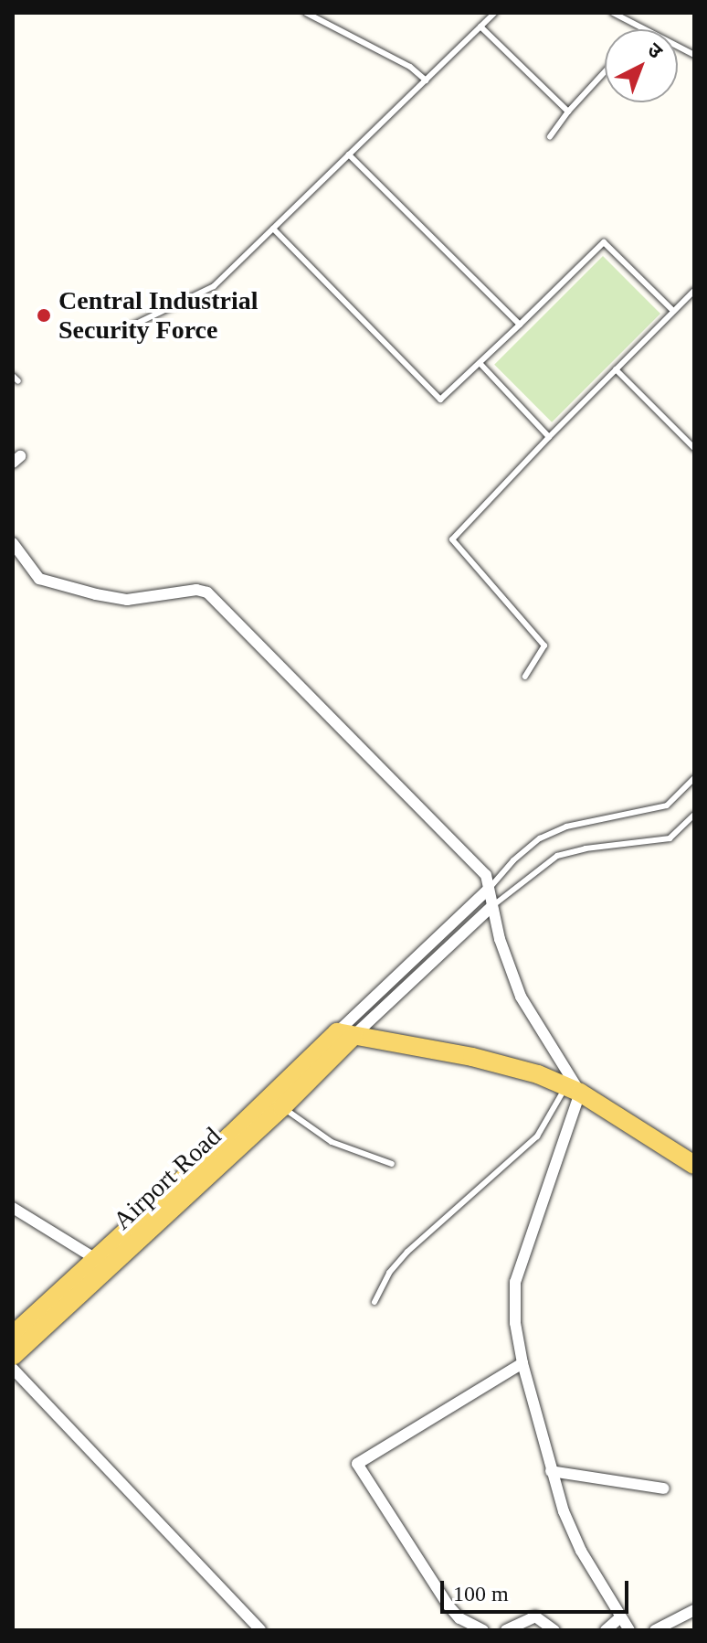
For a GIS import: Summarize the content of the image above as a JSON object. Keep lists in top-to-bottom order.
{
  "streets": {
    "main road": ["Airport Road"]
  },
  "places": ["Central Industrial Security Force"],
  "scale_bar": "100 m",
  "north": "top right"
}
